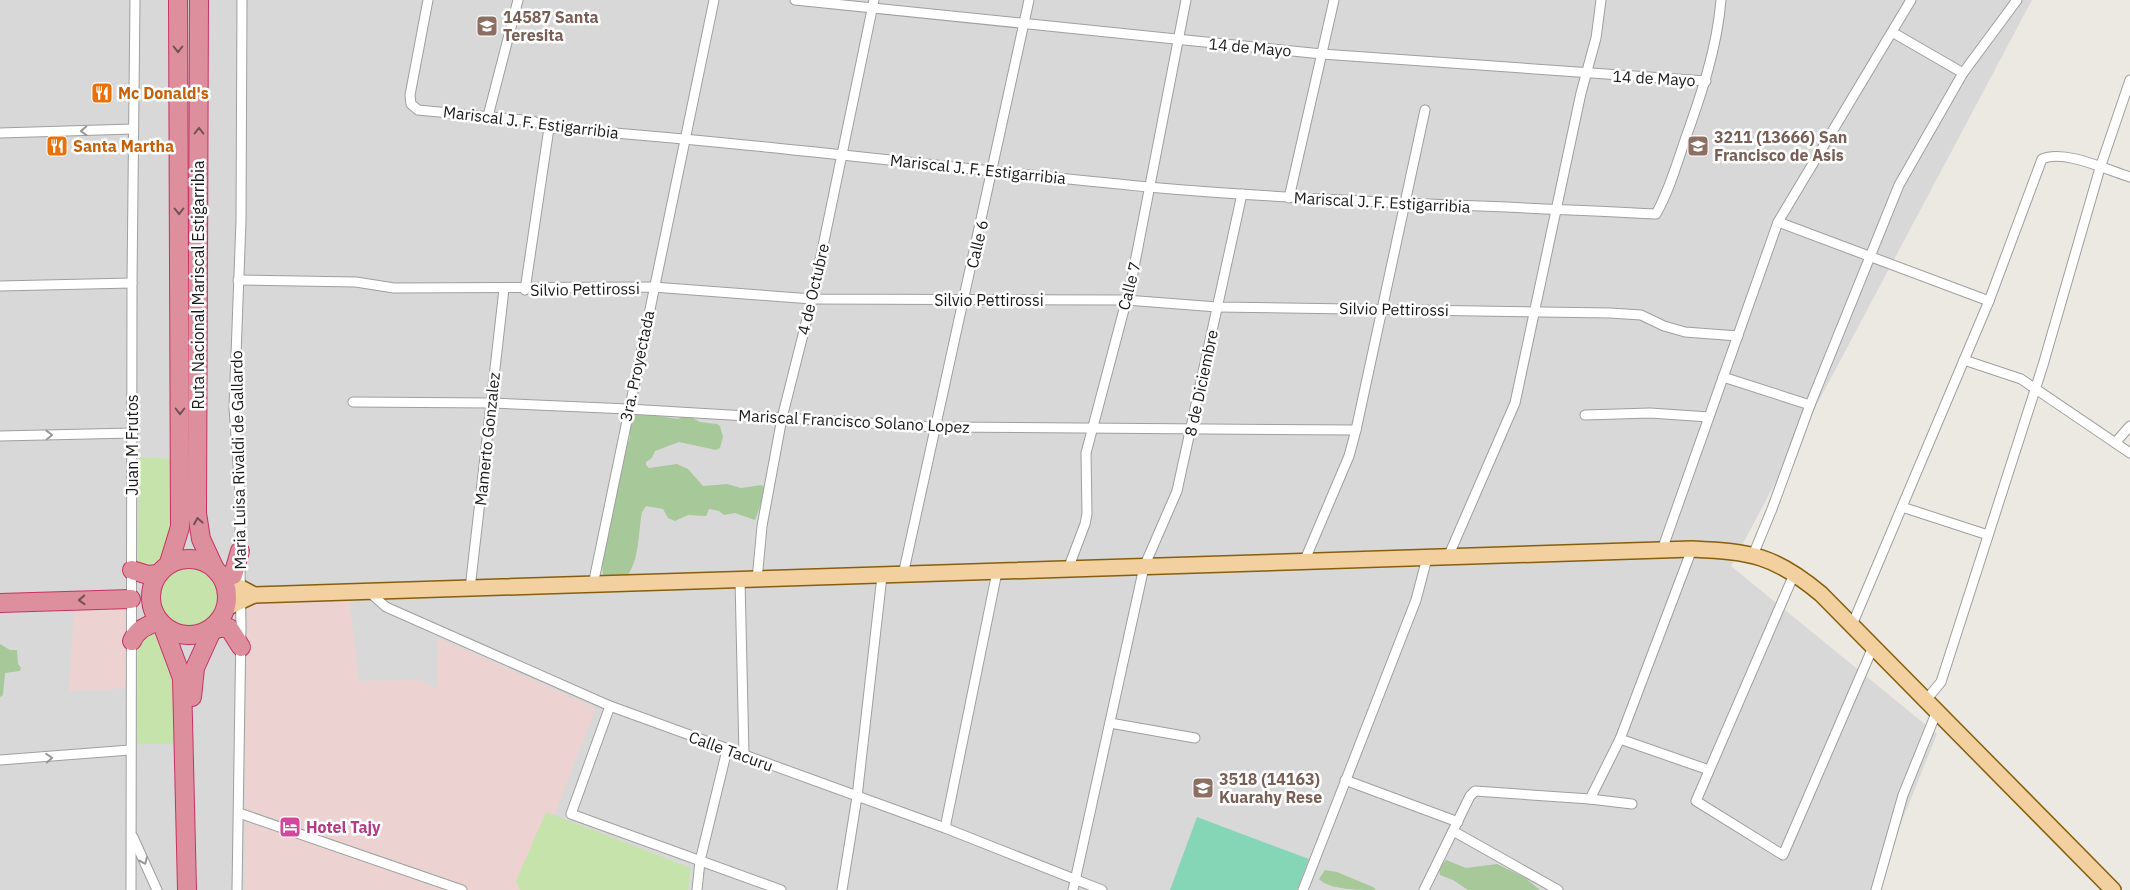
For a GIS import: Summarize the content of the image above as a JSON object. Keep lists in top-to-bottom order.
{
  "streets": {
    "highway": ["Ruta Nacional Mariscal Estigarribia"],
    "street": [
      "14 de Mayo",
      "Mariscal J. F. Estigarribia",
      "Calle 6",
      "Calle 7",
      "Silvio Pettirossi",
      "4 de Octubre",
      "3ra. Proyectada",
      "8 de Diciembre",
      "Mariscal Francisco Solano Lopez",
      "Mamerto Gonzalez",
      "Juan M Frutos",
      "Maria Luisa Rivaldi de Gallardo",
      "Calle Tacuru"
    ]
  },
  "crossings": [
    ["14 de Mayo", "Mariscal J. F. Estigarribia"],
    ["14 de Mayo", "Calle 6"],
    ["14 de Mayo", "Calle 7"],
    ["14 de Mayo", "4 de Octubre"],
    ["Mariscal J. F. Estigarribia", "Calle 6"],
    ["Mariscal J. F. Estigarribia", "Calle 7"],
    ["Mariscal J. F. Estigarribia", "4 de Octubre"],
    ["Mariscal J. F. Estigarribia", "3ra. Proyectada"],
    ["Mariscal J. F. Estigarribia", "8 de Diciembre"],
    ["Calle 6", "Silvio Pettirossi"],
    ["Calle 6", "Mariscal Francisco Solano Lopez"],
    ["Calle 7", "Silvio Pettirossi"],
    ["Calle 7", "Mariscal Francisco Solano Lopez"],
    ["Silvio Pettirossi", "4 de Octubre"],
    ["Silvio Pettirossi", "3ra. Proyectada"],
    ["Silvio Pettirossi", "8 de Diciembre"],
    ["Silvio Pettirossi", "Mamerto Gonzalez"],
    ["Silvio Pettirossi", "Maria Luisa Rivaldi de Gallardo"],
    ["4 de Octubre", "Mariscal Francisco Solano Lopez"],
    ["3ra. Proyectada", "Mariscal Francisco Solano Lopez"],
    ["8 de Diciembre", "Mariscal Francisco Solano Lopez"],
    ["8 de Diciembre", "Calle Tacuru"],
    ["Mariscal Francisco Solano Lopez", "Mamerto Gonzalez"]
  ],
  "places": {
    "school or university": ["14587 Santa Teresita", "3211 (13666) San Francisco de Asis", "3518 (14163) Kuarahy Rese"],
    "restaurant": ["Mc Donald's", "Santa Martha"],
    "hotel": ["Hotel Tajy"]
  }
}
